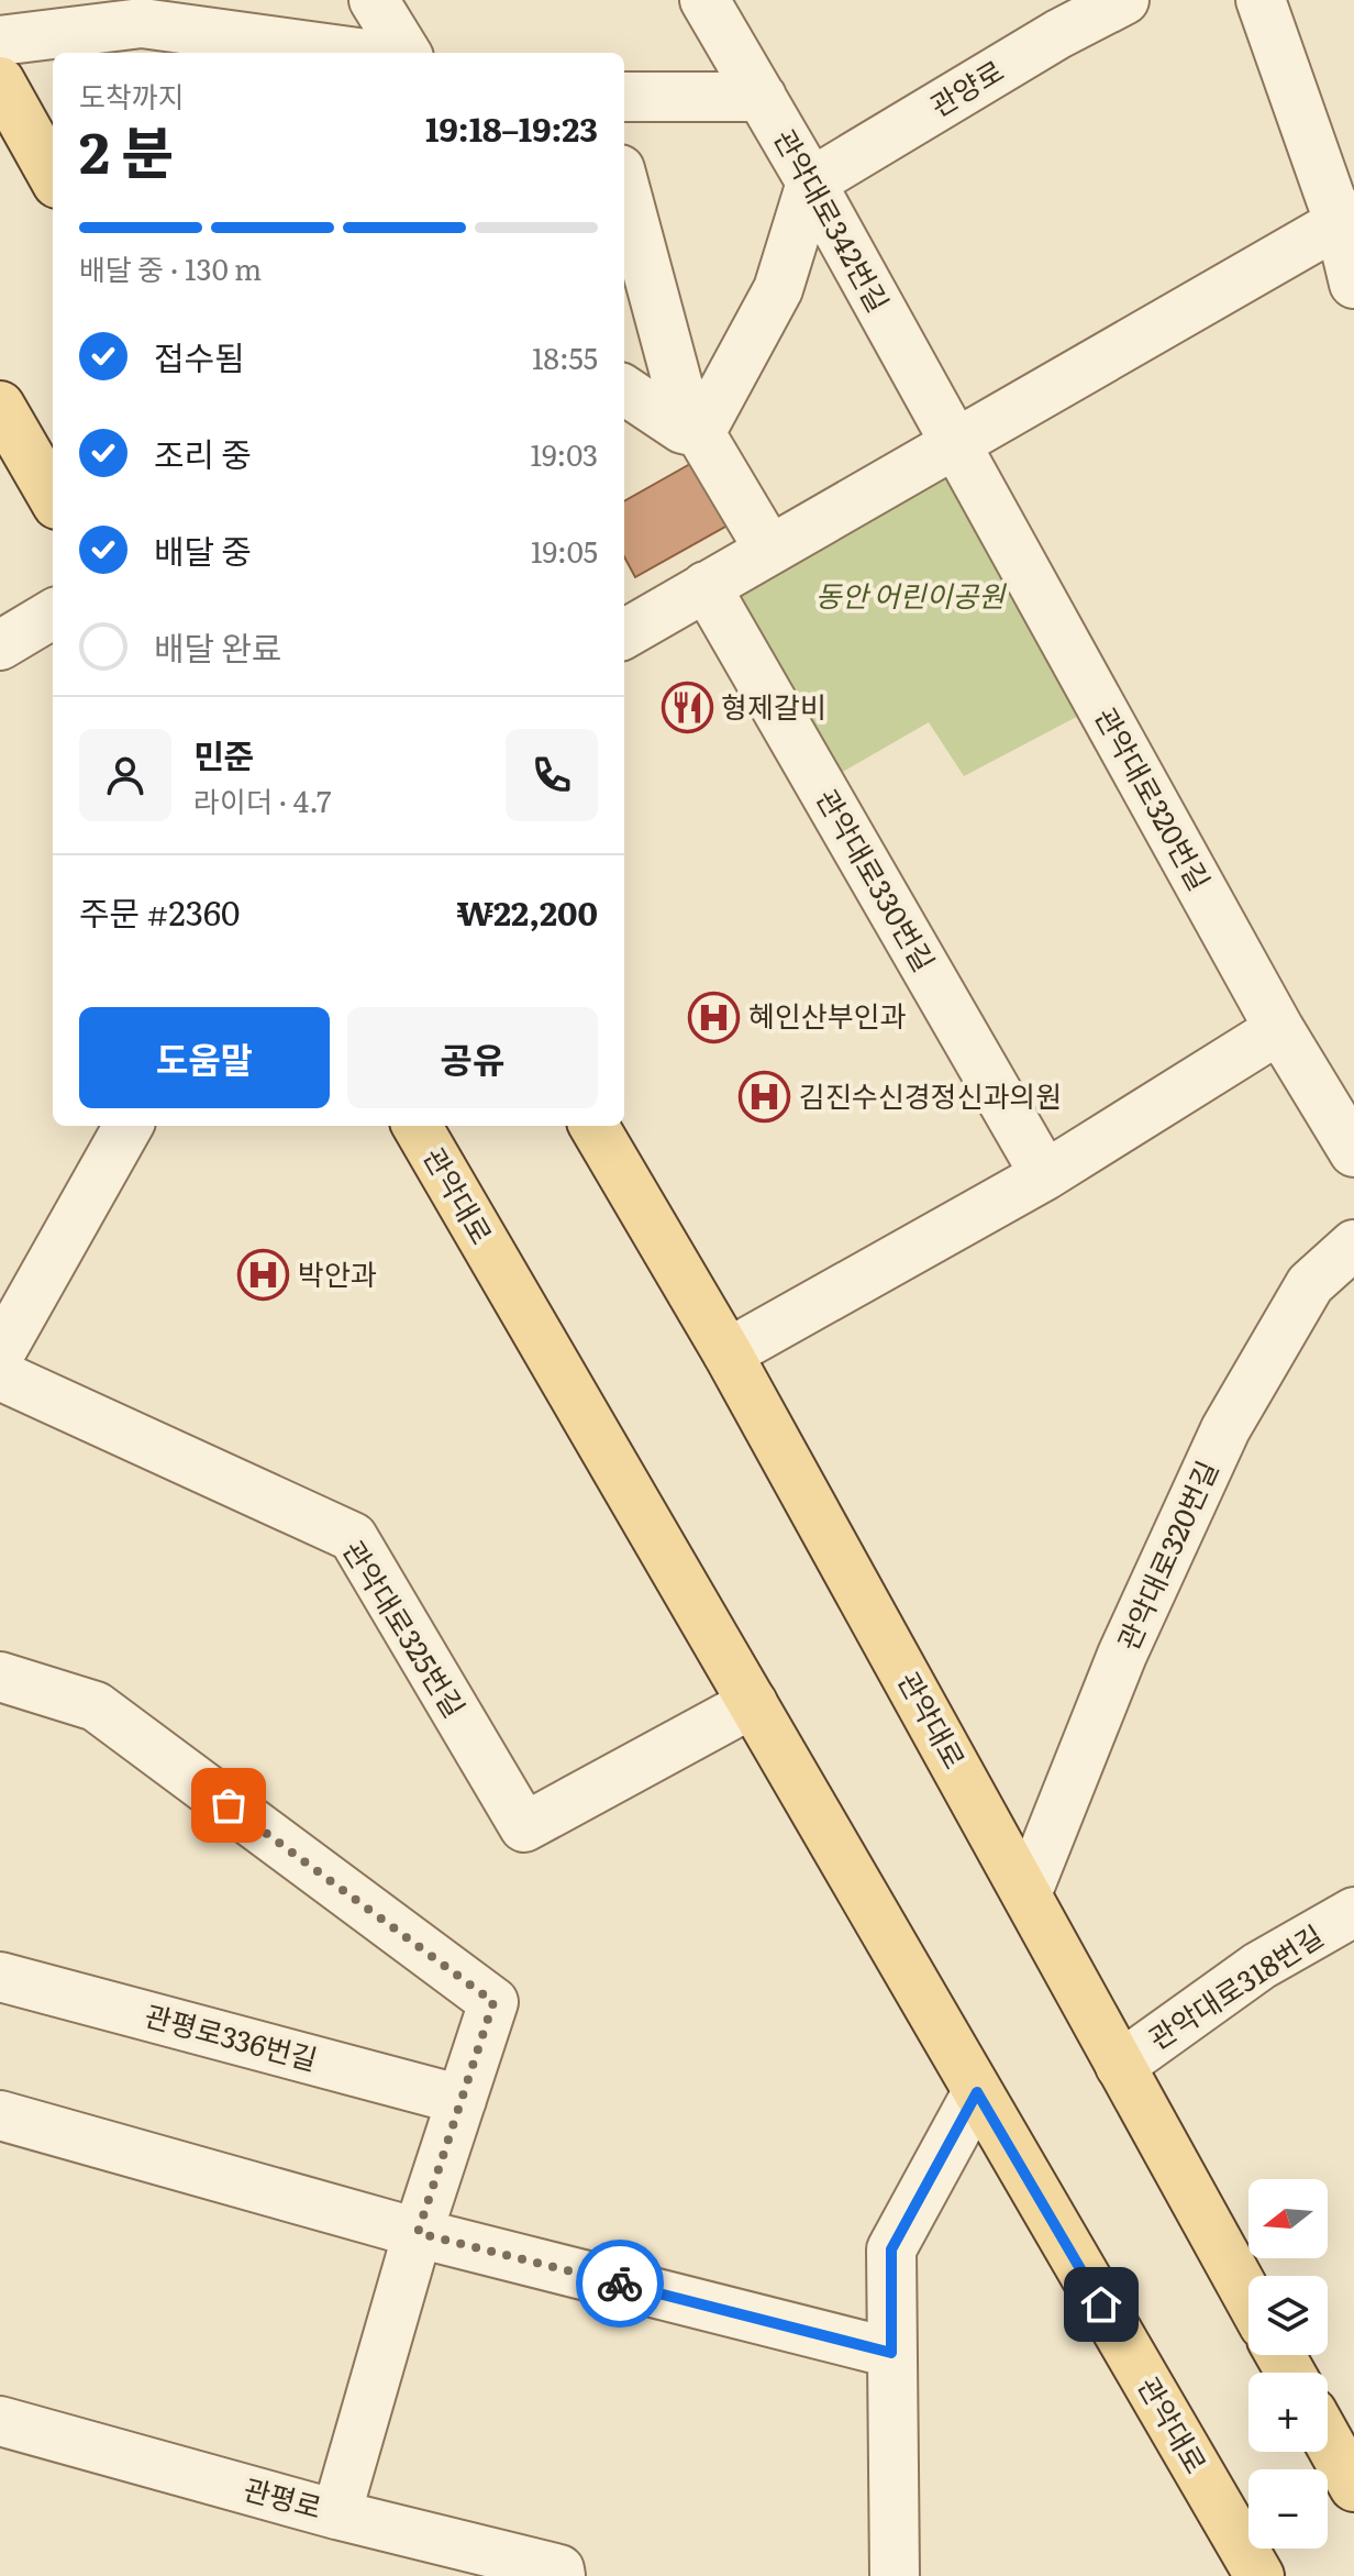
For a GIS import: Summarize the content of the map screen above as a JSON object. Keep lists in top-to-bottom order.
{
  "streets": {
    "main road": ["관악대로"],
    "street": [
      "관양로",
      "관악대로342번길",
      "관악대로320번길",
      "관악대로330번길",
      "관악대로325번길",
      "관악대로318번길",
      "관평로336번길",
      "관평로"
    ]
  },
  "crossings": [
    ["관양로", "관악대로342번길"],
    ["관악대로342번길", "관악대로320번길"],
    ["관악대로320번길", "관악대로"],
    ["관악대로", "관악대로325번길"],
    ["관악대로", "관악대로318번길"]
  ],
  "parks": ["동안 어린이공원"],
  "places": {
    "restaurant": ["형제갈비"],
    "hospital": ["혜인산부인과", "김진수신경정신과의원", "박안과"]
  },
  "north": "left",
  "page": {
    "heading": ["2 분", "도착까지", "19:18–19:23"],
    "panel": [
      "민준",
      "라이더 · 4.7",
      "주문 #2360",
      "₩22,200"
    ],
    "bar": "배달 중 · 130 m",
    "list": [
      ["접수됨", "18:55"],
      ["조리 중", "19:03"],
      ["배달 중", "19:05"],
      "배달 완료"
    ],
    "buttons": ["도움말", "공유"],
    "map_buttons": ["+", "−"]
  }
}
